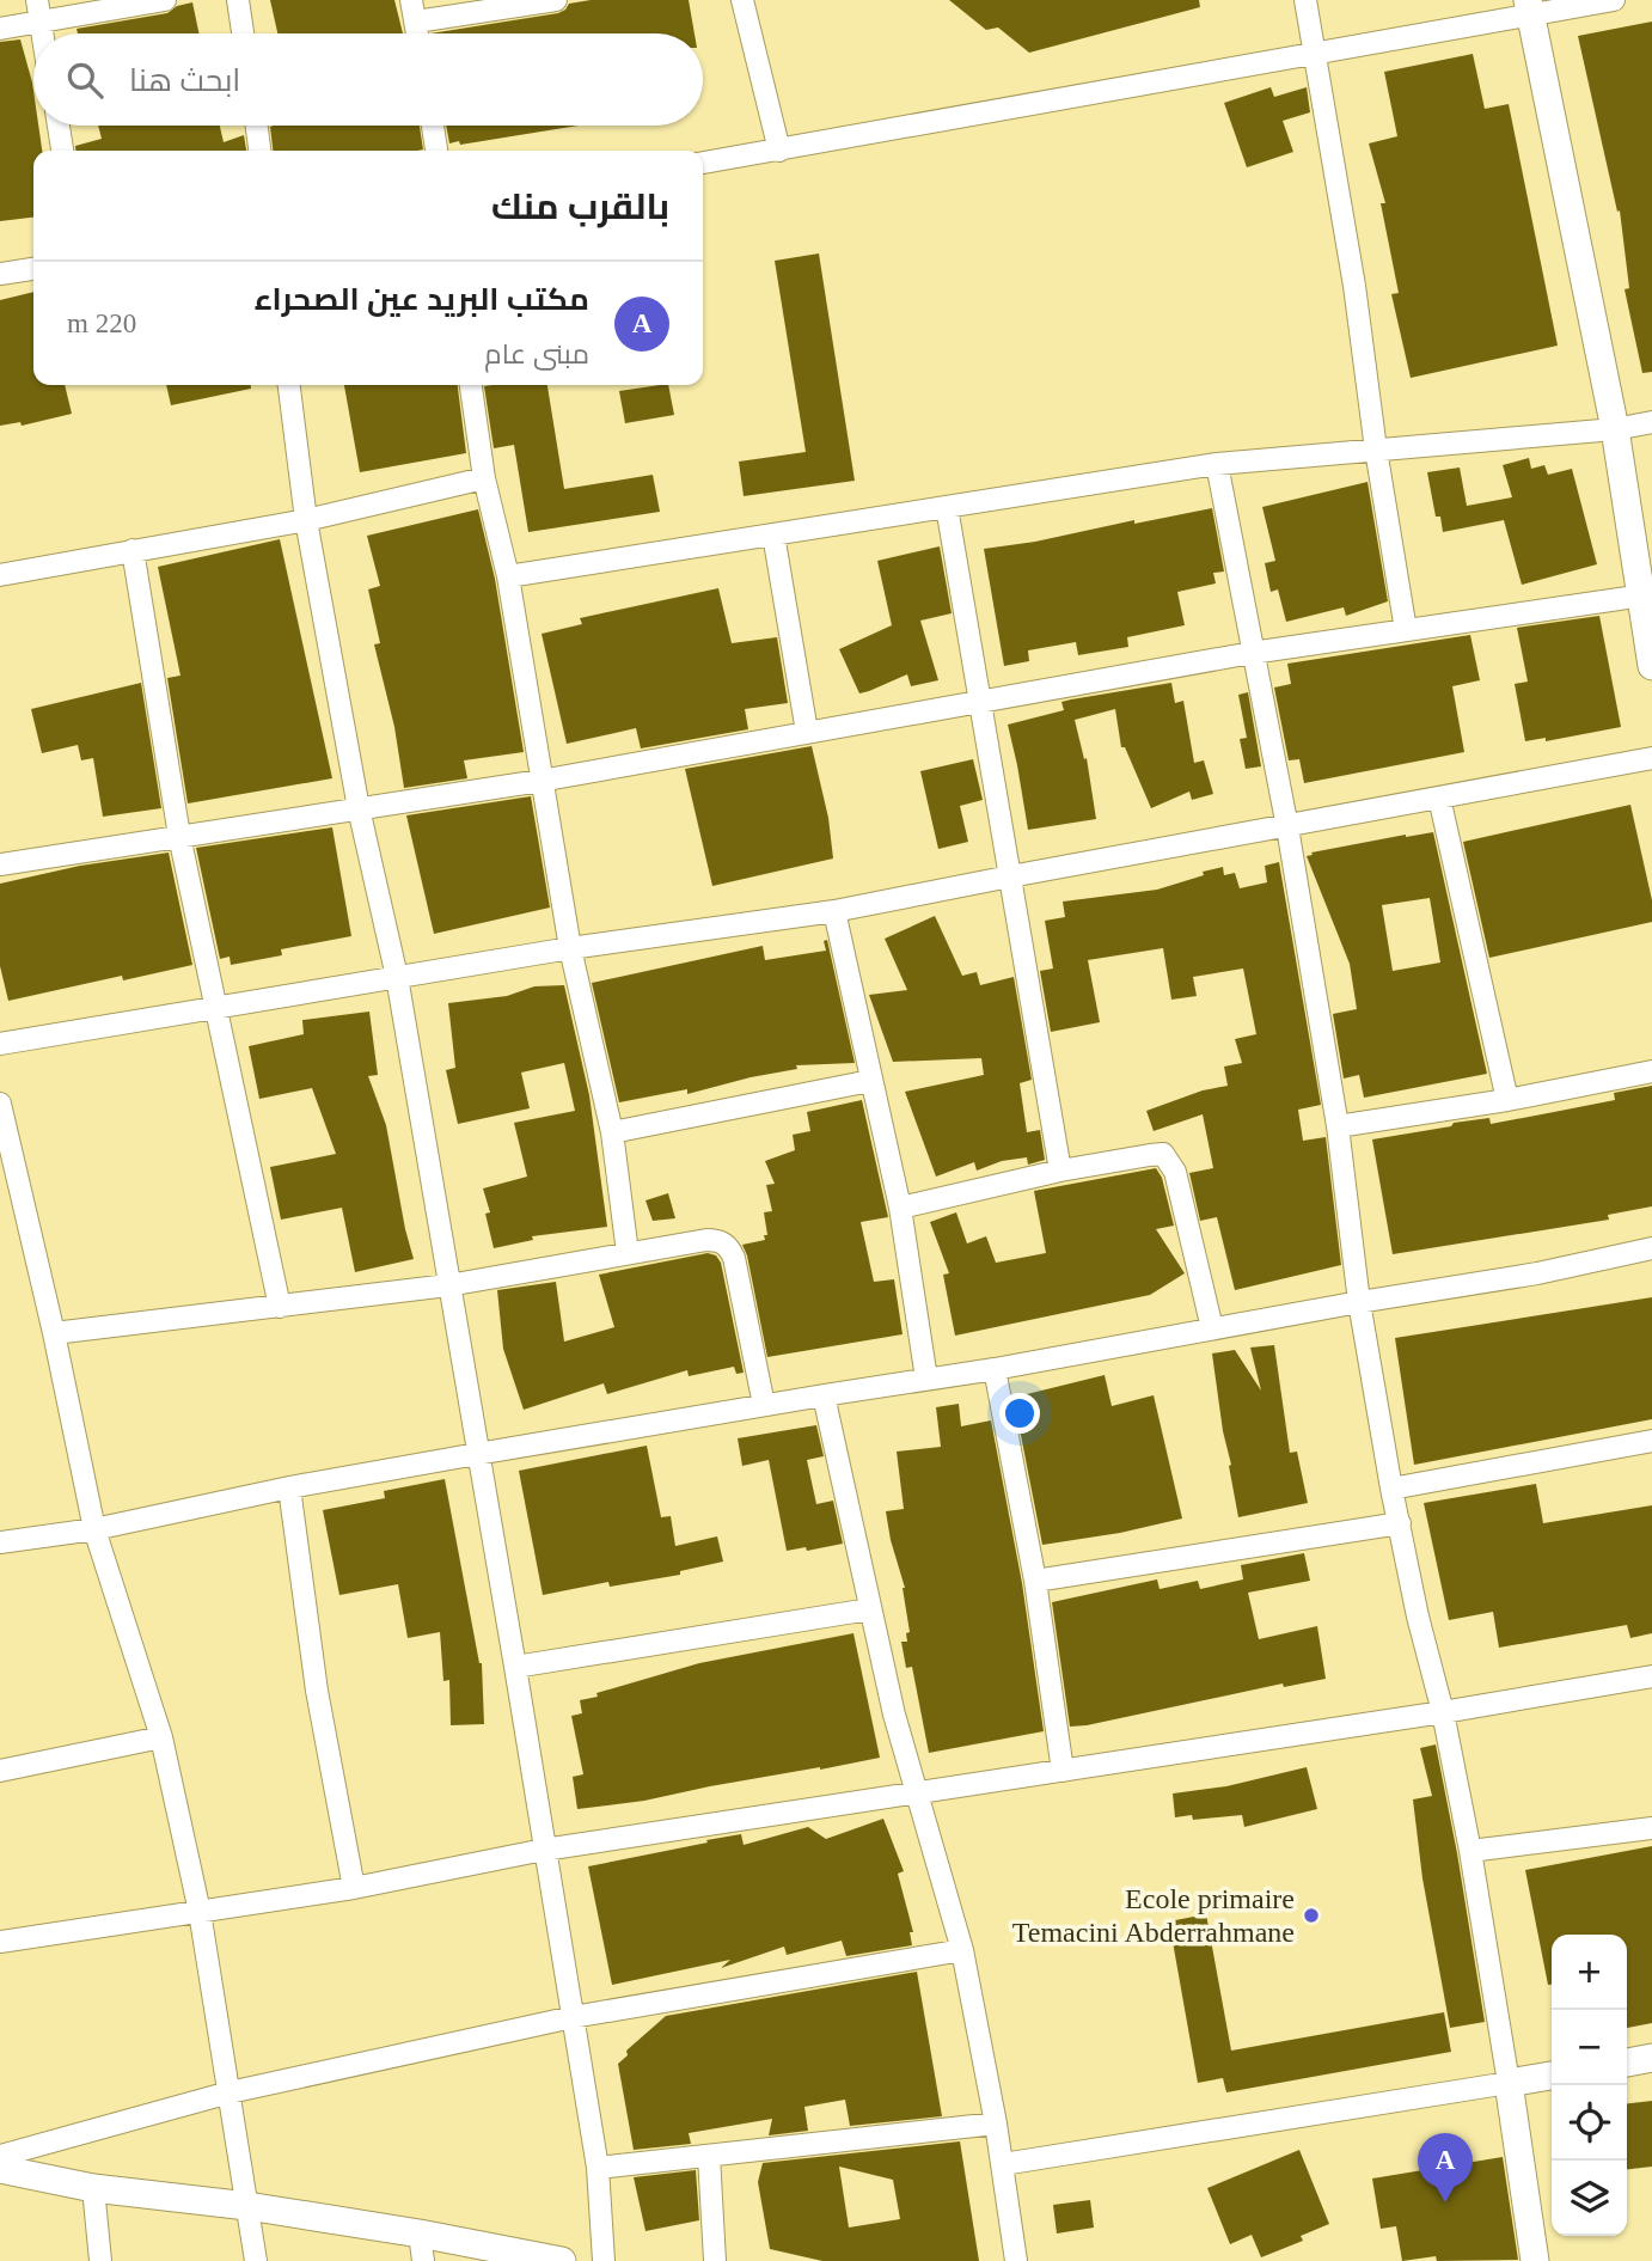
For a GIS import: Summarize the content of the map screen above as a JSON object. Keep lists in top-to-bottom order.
{
  "places": ["Ecole primaire Temacini Abderrahmane"],
  "page": {
    "search": "ابحث هنا",
    "heading": "بالقرب منك",
    "list": [
      {
        "mark": "A",
        "name": "مكتب البريد عين الصحراء",
        "note": "مبنى عام",
        "value": "220 m"
      }
    ],
    "map_buttons": ["+", "−"],
    "pins": "A"
  }
}
